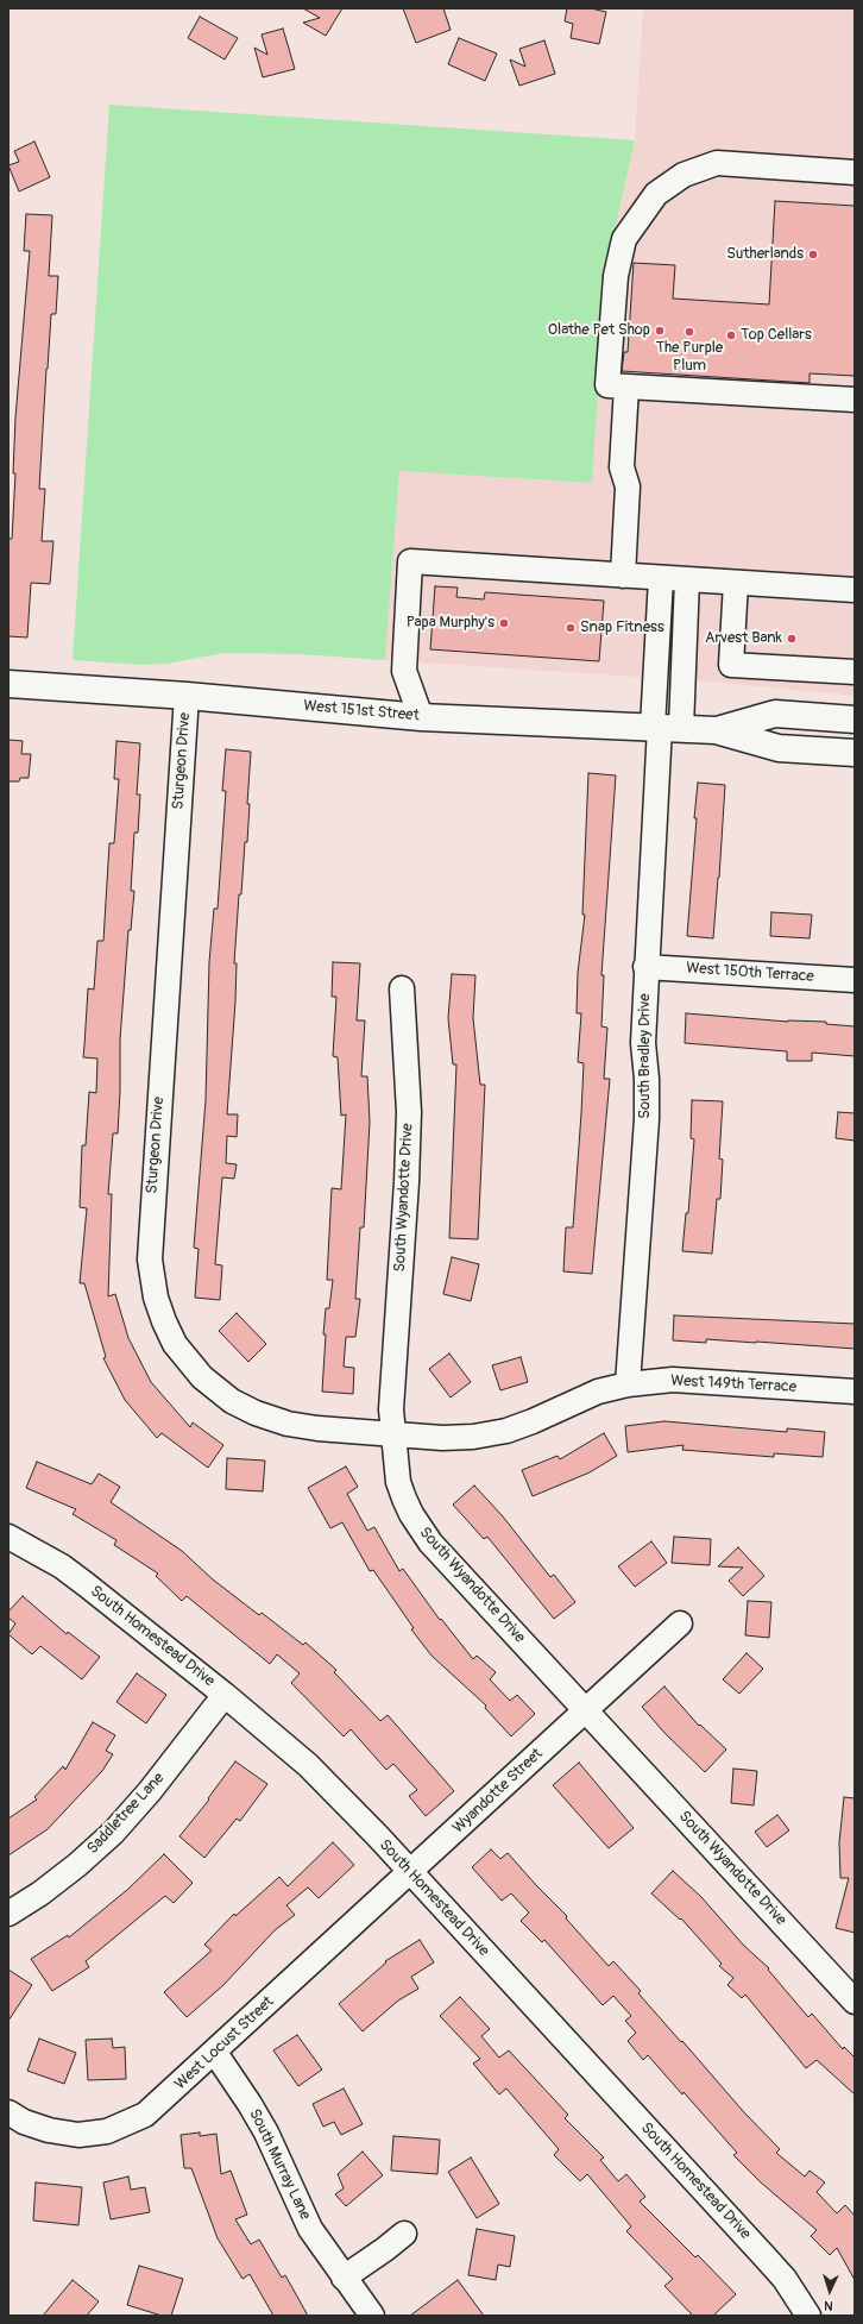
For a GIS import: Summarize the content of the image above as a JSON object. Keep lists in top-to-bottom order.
{
  "streets": {
    "main road": ["West 151st Street"],
    "street": [
      "Sturgeon Drive",
      "West 150th Terrace",
      "South Bradley Drive",
      "South Wyandotte Drive",
      "West 149th Terrace",
      "South Homestead Drive",
      "Wyandotte Street",
      "Saddletree Lane",
      "West Locust Street",
      "South Murray Lane"
    ]
  },
  "crossings": [
    ["West 151st Street", "Sturgeon Drive"],
    ["West 151st Street", "South Bradley Drive"],
    ["Sturgeon Drive", "South Wyandotte Drive"],
    ["Sturgeon Drive", "West 149th Terrace"],
    ["West 150th Terrace", "South Bradley Drive"],
    ["South Bradley Drive", "West 149th Terrace"],
    ["South Wyandotte Drive", "West 149th Terrace"],
    ["South Wyandotte Drive", "Wyandotte Street"],
    ["South Homestead Drive", "Wyandotte Street"],
    ["South Homestead Drive", "Saddletree Lane"],
    ["South Homestead Drive", "West Locust Street"],
    ["Wyandotte Street", "West Locust Street"],
    ["West Locust Street", "South Murray Lane"]
  ],
  "places": [
    "Sutherlands",
    "Olathe Pet Shop",
    "The Purple Plum",
    "Top Cellars",
    "Papa Murphy's",
    "Snap Fitness",
    "Arvest Bank"
  ],
  "north": "bottom"
}
